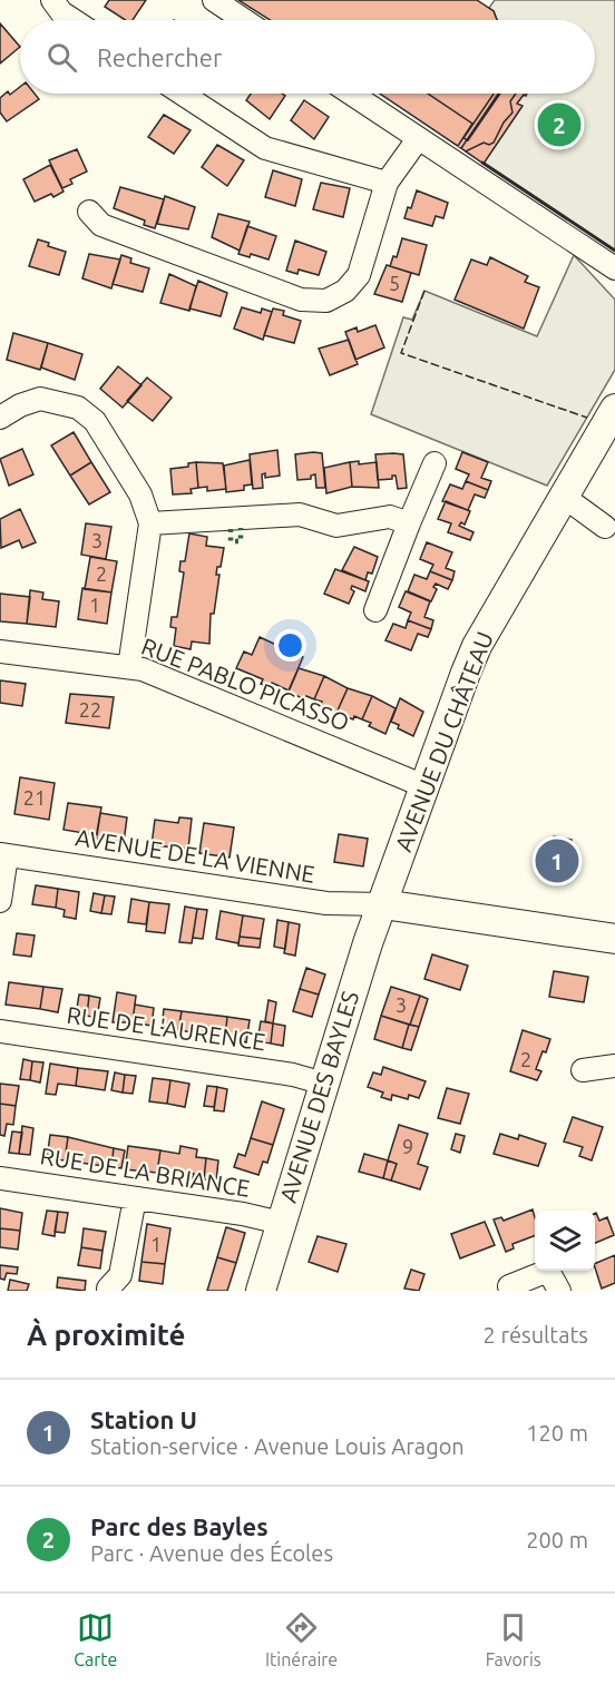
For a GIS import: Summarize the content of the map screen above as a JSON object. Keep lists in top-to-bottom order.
{
  "streets": {
    "main road": ["AVENUE DU CHÂTEAU", "AVENUE DES BAYLES"],
    "street": [
      "RUE PABLO PICASSO",
      "AVENUE DE LA VIENNE",
      "RUE DE L'AURENCE",
      "RUE DE LA BRIANCE"
    ]
  },
  "crossings": [
    ["RUE PABLO PICASSO", "AVENUE DU CHÂTEAU"],
    ["AVENUE DU CHÂTEAU", "AVENUE DE LA VIENNE"],
    ["AVENUE DU CHÂTEAU", "AVENUE DES BAYLES"],
    ["AVENUE DE LA VIENNE", "AVENUE DES BAYLES"],
    ["RUE DE L'AURENCE", "AVENUE DES BAYLES"],
    ["AVENUE DES BAYLES", "RUE DE LA BRIANCE"]
  ],
  "house_numbers": [
    "5",
    "3",
    "2",
    "1",
    "22",
    "21",
    "3",
    "2",
    "9",
    "1"
  ],
  "page": {
    "search": "Rechercher",
    "pins": ["2", "1"],
    "heading": ["À proximité", "2 résultats"],
    "list": [
      {
        "mark": "1",
        "name": "Station U",
        "note": "Station-service · Avenue Louis Aragon",
        "value": "120 m"
      },
      {
        "mark": "2",
        "name": "Parc des Bayles",
        "note": "Parc · Avenue des Écoles",
        "value": "200 m"
      }
    ],
    "nav": ["Carte", "Itinéraire", "Favoris"]
  }
}
